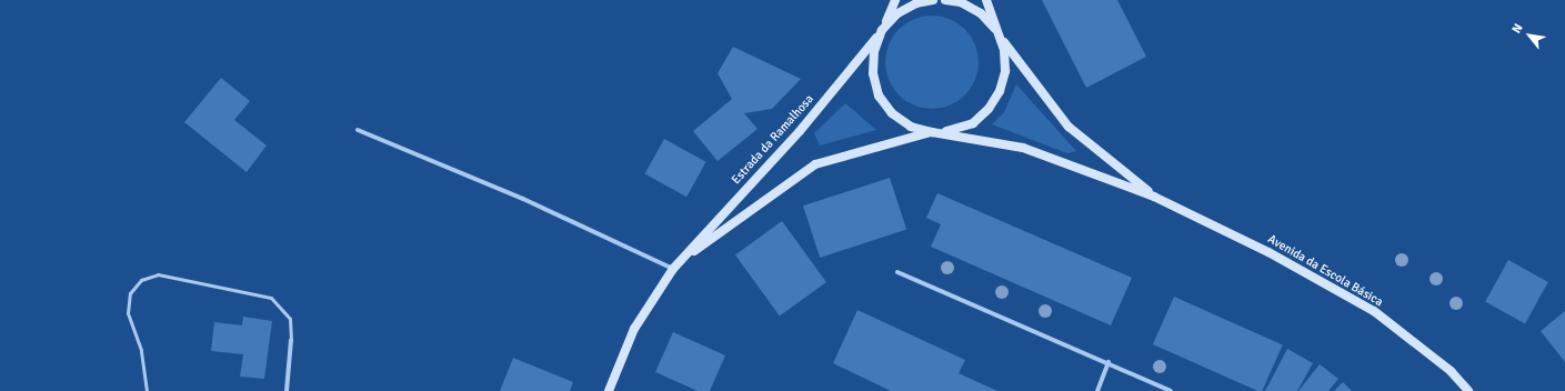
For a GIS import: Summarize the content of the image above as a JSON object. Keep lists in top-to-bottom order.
{
  "streets": {
    "street": ["Estrada da Ramalhosa", "Avenida da Escola Básica"]
  },
  "crossings": [
    ["Estrada da Ramalhosa", "Avenida da Escola Básica"]
  ],
  "north": "top left"
}
